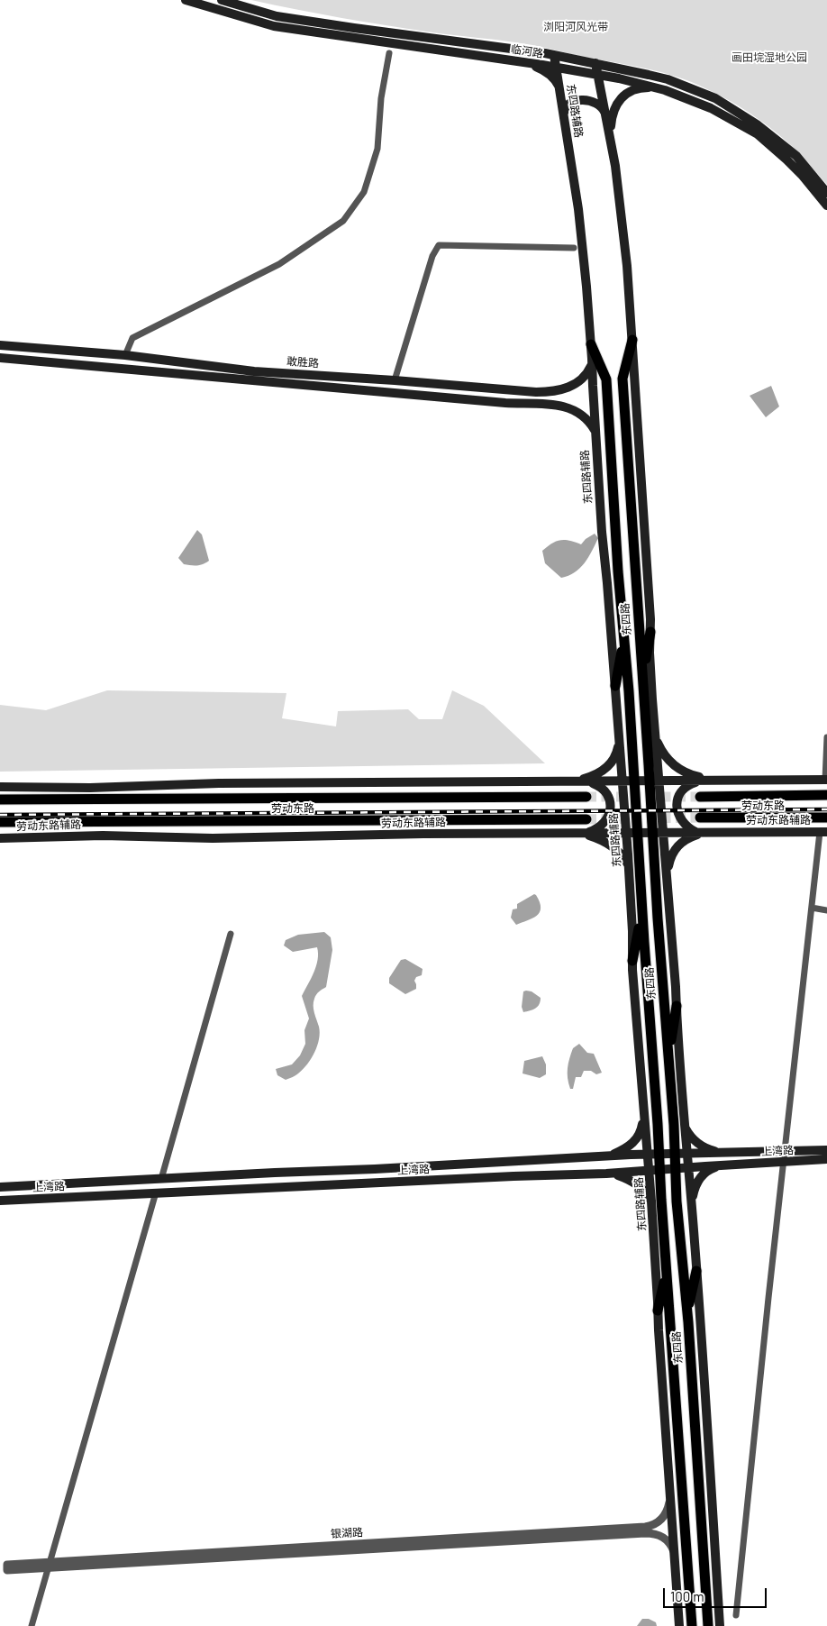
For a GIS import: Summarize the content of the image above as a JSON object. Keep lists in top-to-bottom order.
{
  "streets": {
    "main road": [
      "临河路",
      "东四路辅路",
      "敢胜路",
      "东四路",
      "劳动东路",
      "劳动东路辅路",
      "上湾路"
    ],
    "street": ["银湖路"]
  },
  "crossings": [
    ["临河路", "东四路辅路"],
    ["东四路辅路", "敢胜路"],
    ["东四路辅路", "东四路"],
    ["东四路辅路", "劳动东路辅路"],
    ["东四路辅路", "上湾路"],
    ["东四路辅路", "银湖路"],
    ["东四路", "劳动东路辅路"],
    ["东四路", "上湾路"]
  ],
  "parks": ["浏阳河风光带", "画田垸湿地公园"],
  "scale_bar": "100 m"
}
